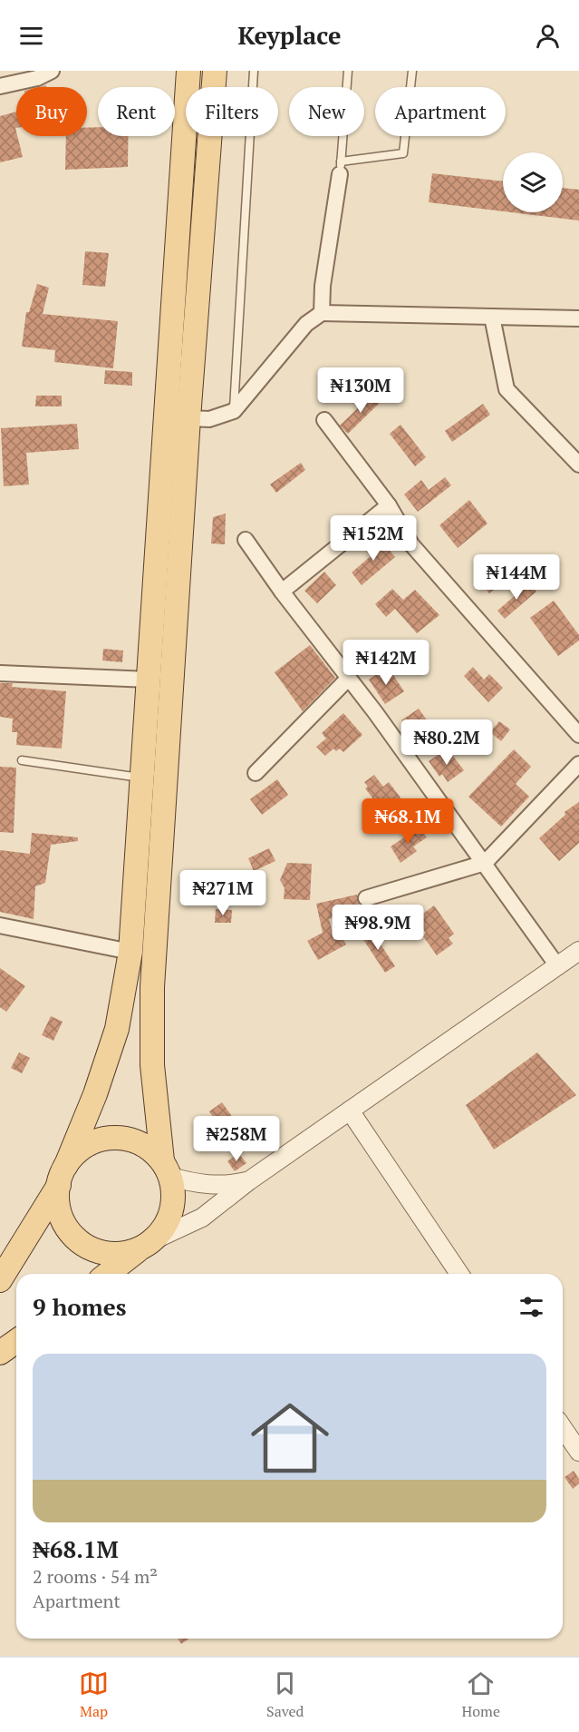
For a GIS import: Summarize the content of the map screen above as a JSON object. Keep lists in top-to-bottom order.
{
  "page": {
    "header": "Keyplace",
    "chip": [
      "Buy",
      "Rent",
      "Filters",
      "New",
      "Apartment"
    ],
    "price": [
      "₦130M",
      "₦152M",
      "₦144M",
      "₦142M",
      "₦80.2M",
      "₦68.1M",
      "₦271M",
      "₦98.9M",
      "₦258M"
    ],
    "heading": "9 homes",
    "list": [
      {
        "name": "₦68.1M",
        "note": "2 rooms · 54 m² · Apartment"
      }
    ],
    "tabs": ["Map", "Saved", "Home"]
  }
}
